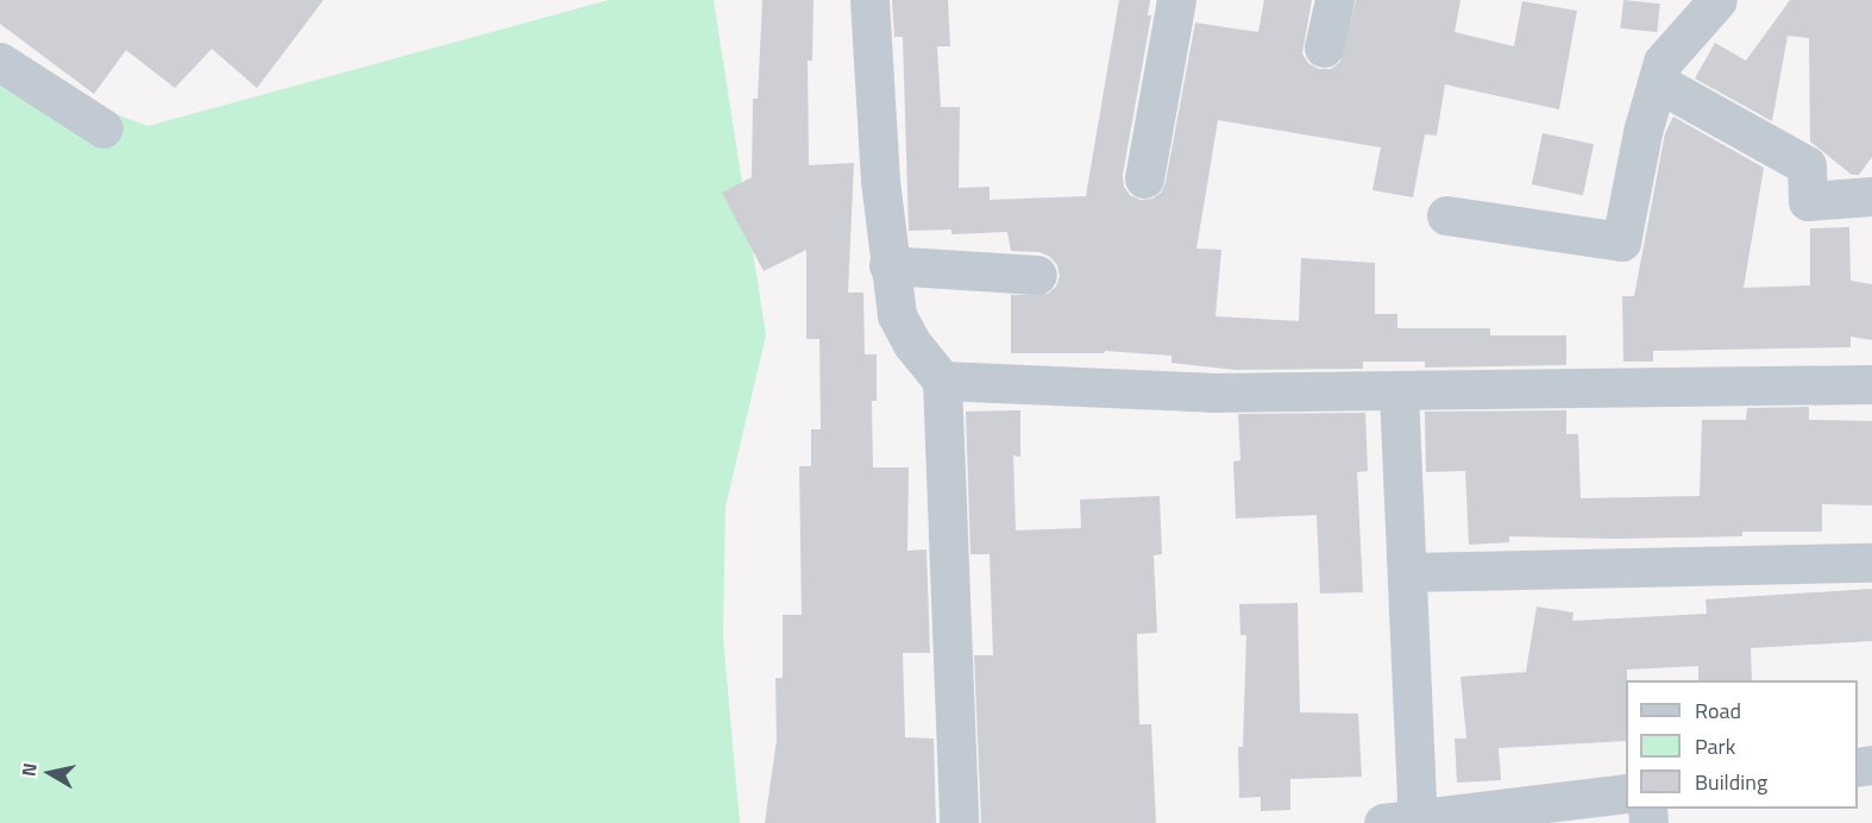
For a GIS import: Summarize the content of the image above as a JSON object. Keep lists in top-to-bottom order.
{
  "legend": ["Road", "Park", "Building"],
  "north": "left"
}
